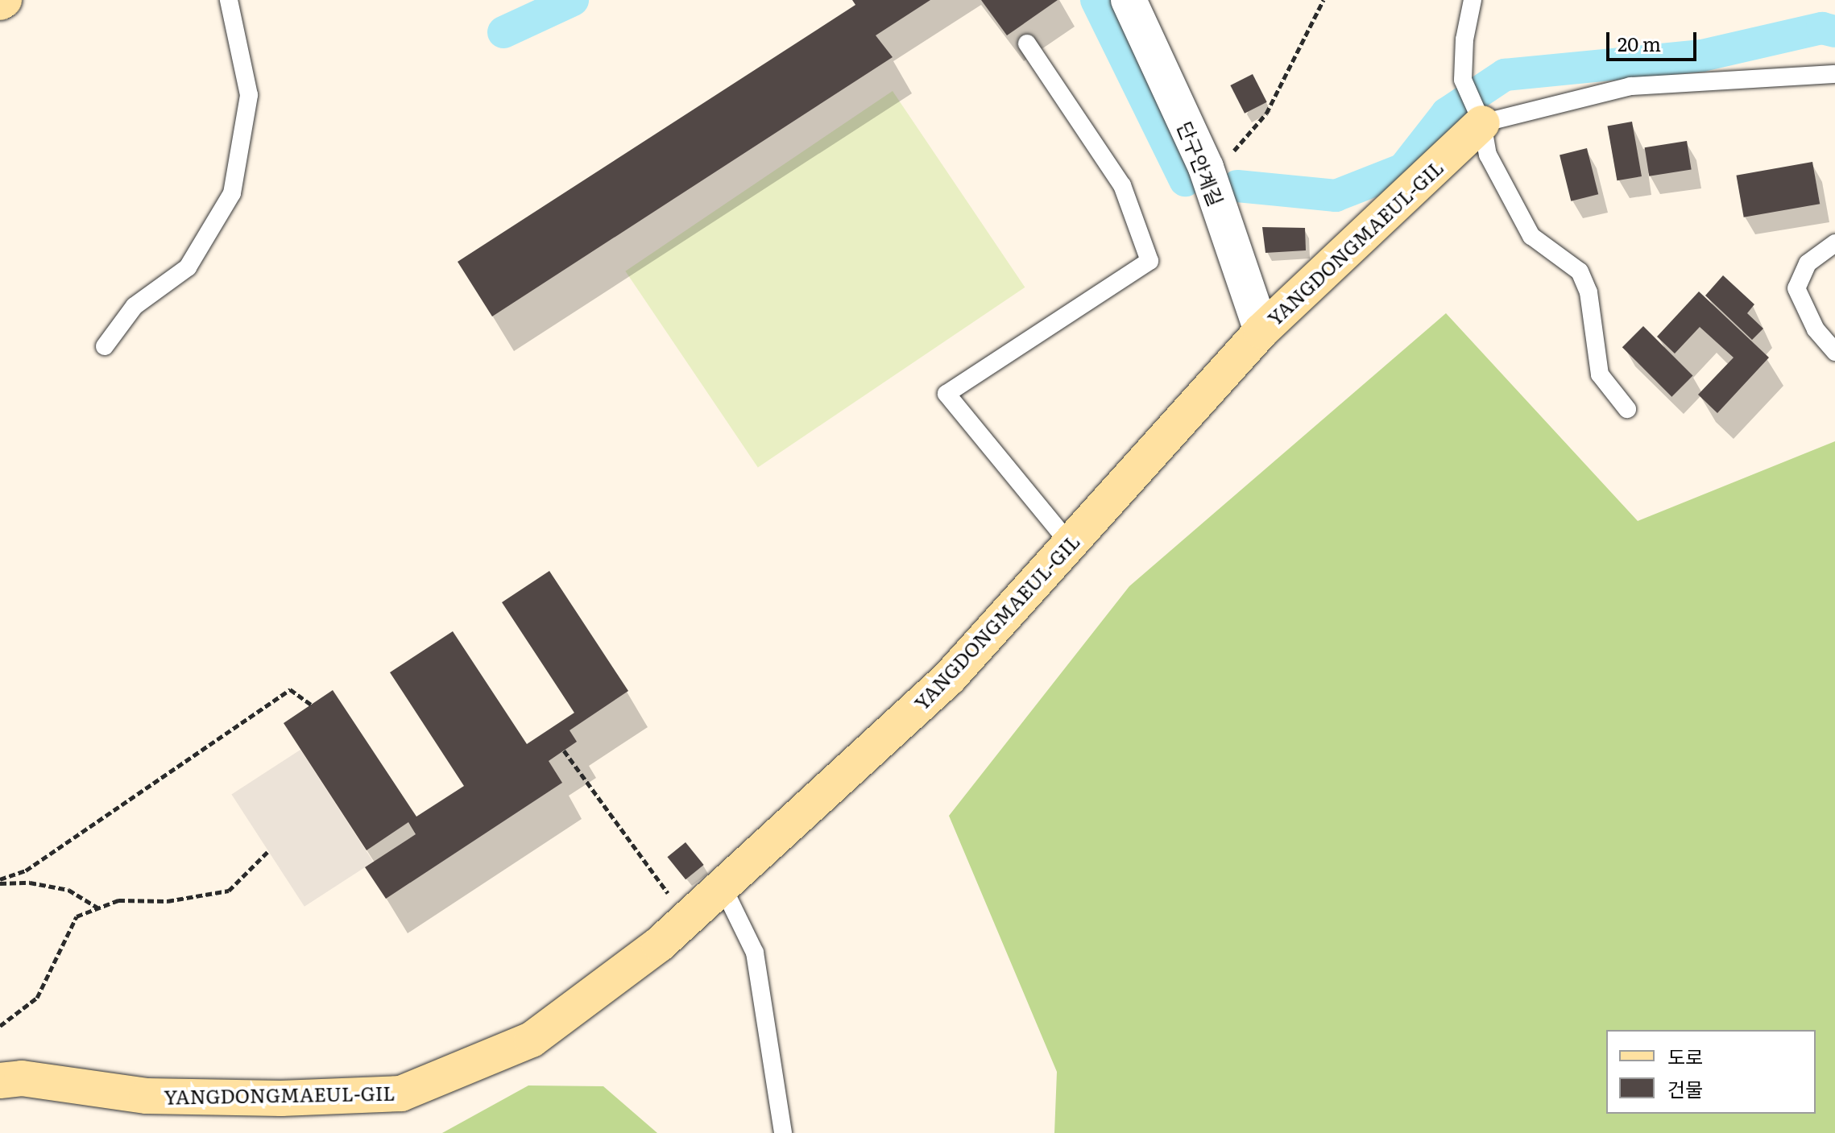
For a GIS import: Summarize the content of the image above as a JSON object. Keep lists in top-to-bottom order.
{
  "streets": {
    "street": ["단구안계길", "YANGDONGMAEUL-GIL"]
  },
  "crossings": [
    ["단구안계길", "YANGDONGMAEUL-GIL"]
  ],
  "legend": ["도로", "건물"],
  "scale_bar": "20 m"
}
